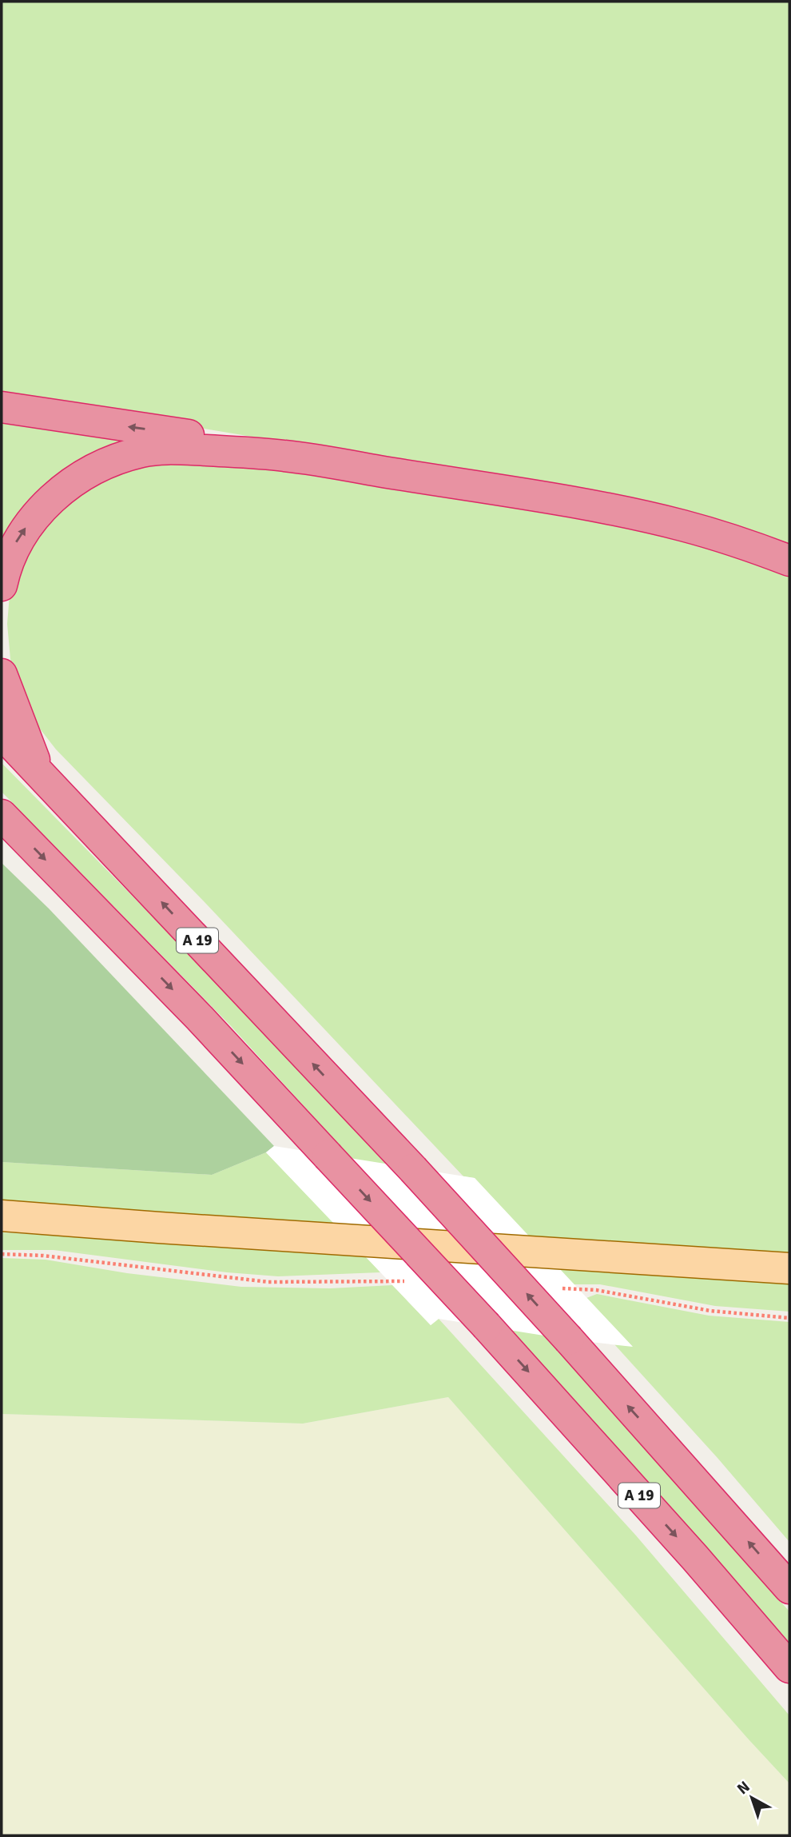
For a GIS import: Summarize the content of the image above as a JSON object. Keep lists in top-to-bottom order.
{
  "streets": {
    "highway": ["A 19"]
  },
  "north": "top left"
}
